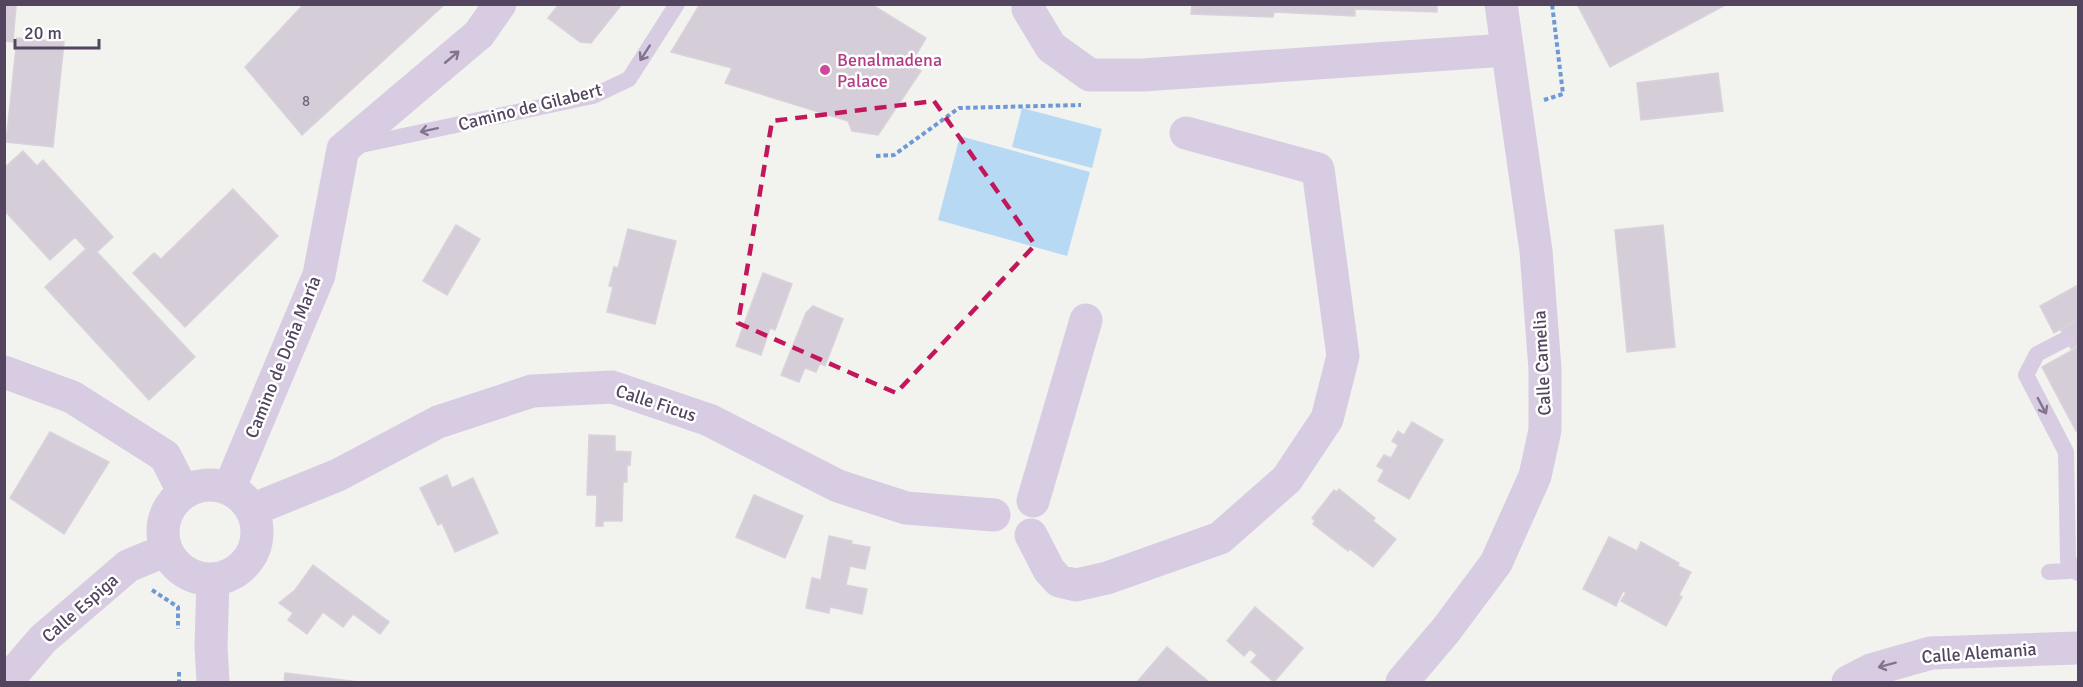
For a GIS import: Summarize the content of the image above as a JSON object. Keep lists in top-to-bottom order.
{
  "streets": {
    "street": [
      "Camino de Doña María",
      "Calle Camelia",
      "Calle Ficus",
      "Calle Espiga",
      "Calle Alemania"
    ],
    "lane": ["Camino de Gilabert"]
  },
  "crossings": [
    ["Camino de Gilabert", "Camino de Doña María"],
    ["Camino de Doña María", "Calle Ficus"],
    ["Camino de Doña María", "Calle Espiga"],
    ["Calle Ficus", "Calle Espiga"]
  ],
  "one_way": ["Camino de Gilabert", "Calle Alemania"],
  "places": ["Benalmadena Palace"],
  "house_numbers": ["8"],
  "scale_bar": "20 m"
}
